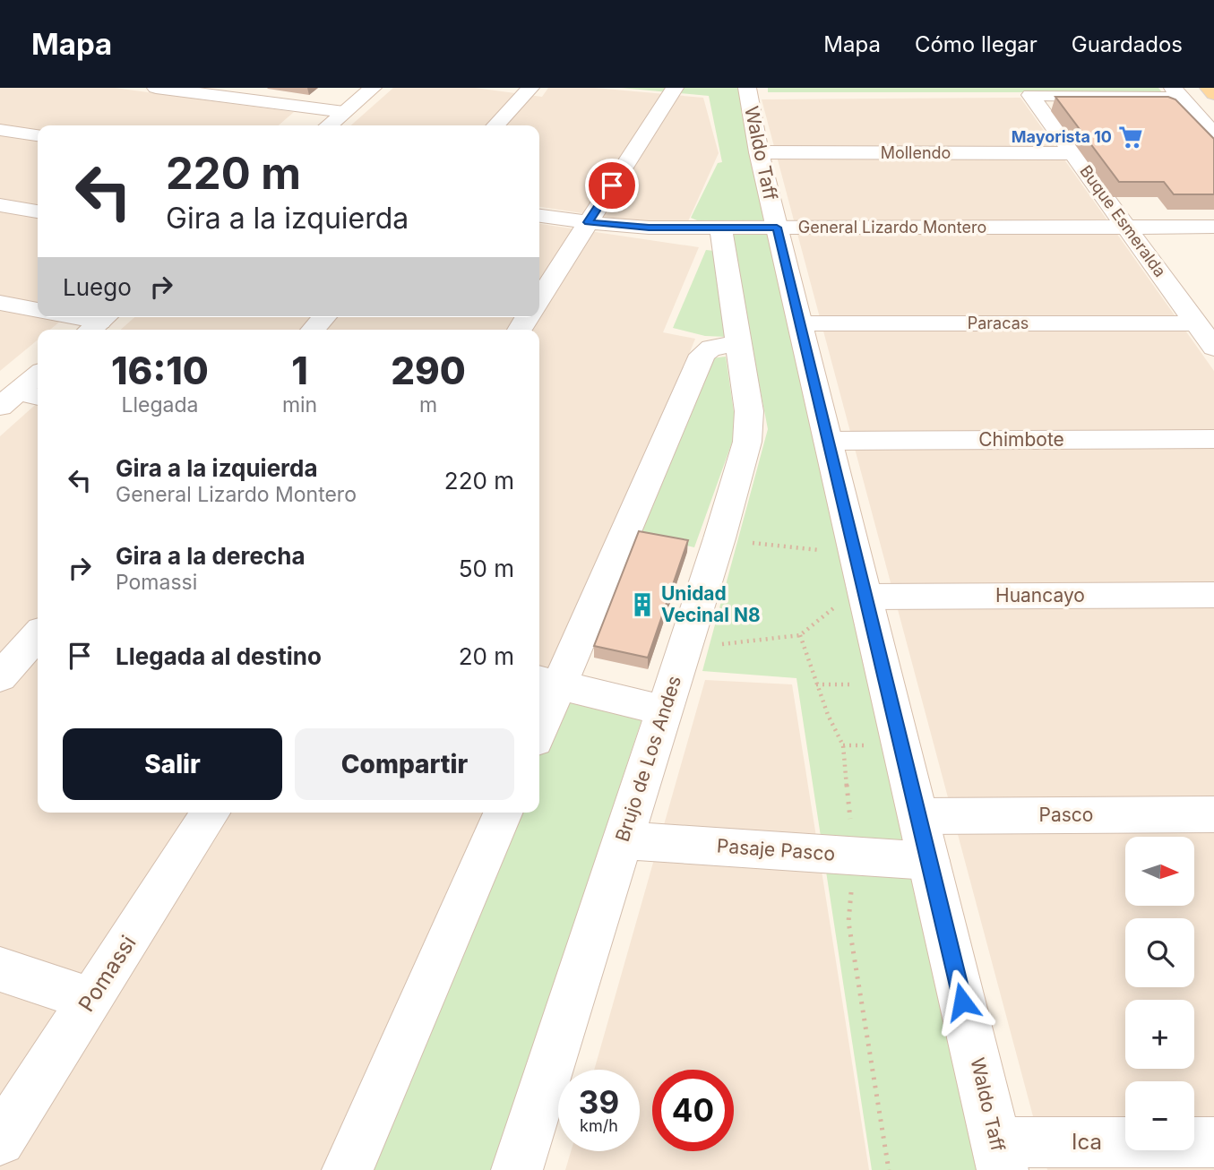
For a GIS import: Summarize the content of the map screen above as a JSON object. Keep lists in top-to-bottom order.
{
  "streets": {
    "street": [
      "Waldo Taff",
      "Mollendo",
      "Buque Esmeralda",
      "General Lizardo Montero",
      "Paracas",
      "Chimbote",
      "Huancayo",
      "Brujo de Los Andes",
      "Pasco",
      "Pasaje Pasco",
      "Pomassi",
      "Ica"
    ]
  },
  "crossings": [
    ["Waldo Taff", "Mollendo"],
    ["Waldo Taff", "General Lizardo Montero"],
    ["Waldo Taff", "Paracas"],
    ["Waldo Taff", "Chimbote"],
    ["Waldo Taff", "Huancayo"],
    ["Waldo Taff", "Pasco"],
    ["Waldo Taff", "Pasaje Pasco"],
    ["Waldo Taff", "Ica"],
    ["Mollendo", "Buque Esmeralda"],
    ["Buque Esmeralda", "General Lizardo Montero"],
    ["Buque Esmeralda", "Paracas"],
    ["General Lizardo Montero", "Brujo de Los Andes"],
    ["Brujo de Los Andes", "Pasaje Pasco"]
  ],
  "places": {
    "supermarket": ["Mayorista 10"],
    "building": ["Unidad Vecinal N8"]
  },
  "north": "right",
  "page": {
    "header": "Mapa",
    "nav": ["Mapa", "Cómo llegar", "Guardados"],
    "turn": ["220 m", "Gira a la izquierda"],
    "then": "Luego",
    "eta": [
      "16:10",
      "Llegada",
      "1",
      "min",
      "290",
      "m"
    ],
    "list": [
      {
        "name": "Gira a la izquierda",
        "note": "General Lizardo Montero",
        "value": "220 m"
      },
      {
        "name": "Gira a la derecha",
        "note": "Pomassi",
        "value": "50 m"
      },
      {
        "name": "Llegada al destino",
        "value": "20 m"
      }
    ],
    "buttons": ["Salir", "Compartir"],
    "map_buttons": ["+", "−"],
    "speed": "39 km/h",
    "limit": "40"
  }
}
